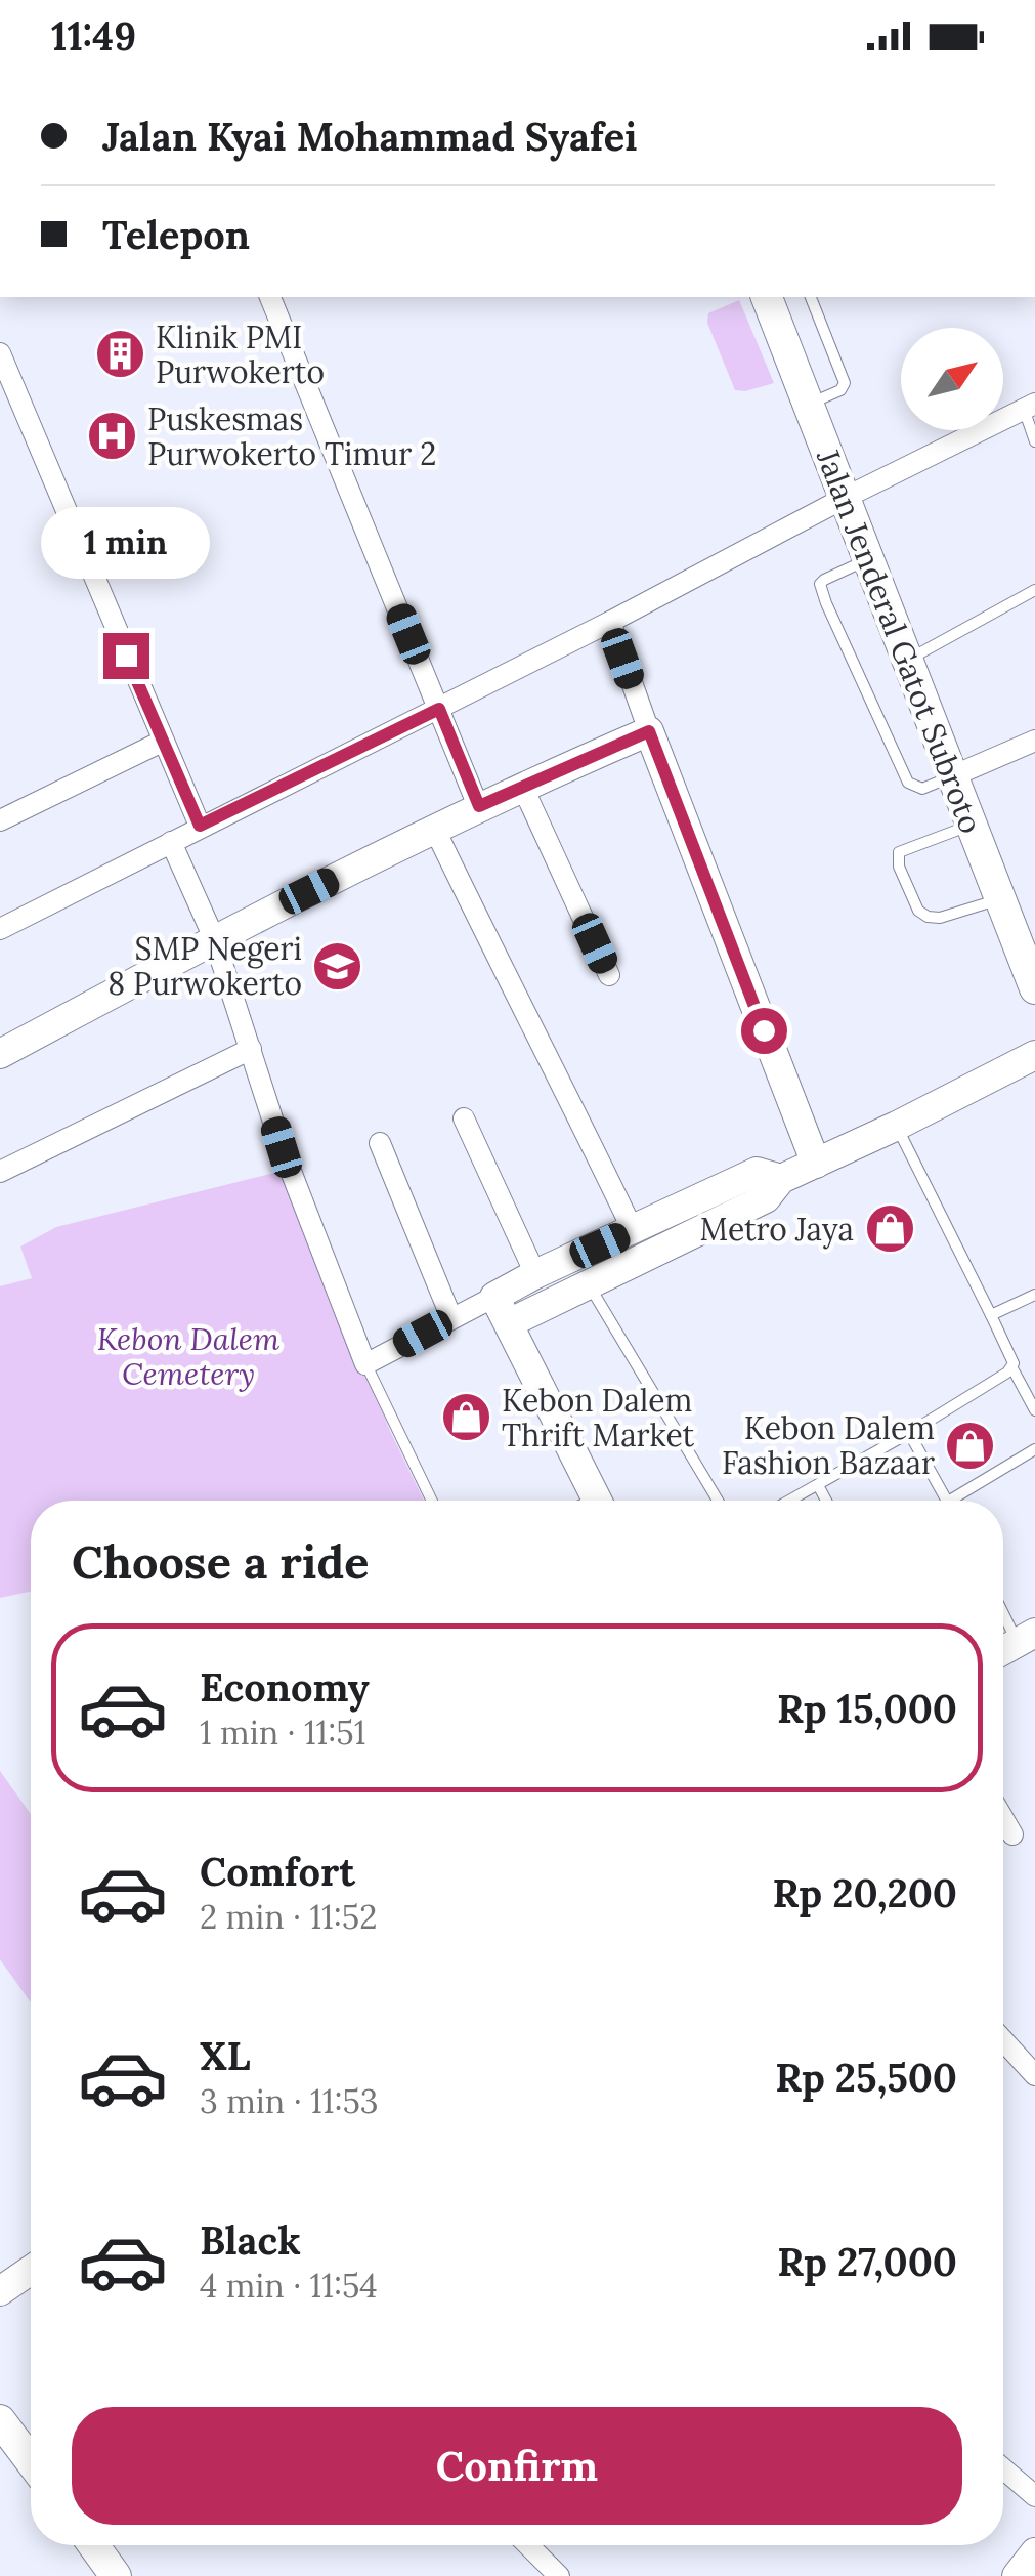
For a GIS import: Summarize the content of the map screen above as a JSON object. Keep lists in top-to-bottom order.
{
  "streets": {
    "main road": ["Jalan Jenderal Gatot Subroto"]
  },
  "parks": ["Kebon Dalem Cemetery"],
  "places": {
    "building": ["Klinik PMI Purwokerto"],
    "hospital": ["Puskesmas Purwokerto Timur 2"],
    "school or university": ["SMP Negeri 8 Purwokerto"],
    "shop": ["Metro Jaya", "Kebon Dalem Thrift Market", "Kebon Dalem Fashion Bazaar"]
  },
  "north": "top right",
  "page": {
    "status": "11:49",
    "banner": ["Jalan Kyai Mohammad Syafei", "Telepon"],
    "bubble": "1 min",
    "heading": "Choose a ride",
    "list": [
      {
        "name": "Economy",
        "note": "1 min · 11:51",
        "value": "Rp 15,000"
      },
      {
        "name": "Comfort",
        "note": "2 min · 11:52",
        "value": "Rp 20,200"
      },
      {
        "name": "XL",
        "note": "3 min · 11:53",
        "value": "Rp 25,500"
      },
      {
        "name": "Black",
        "note": "4 min · 11:54",
        "value": "Rp 27,000"
      }
    ],
    "buttons": "Confirm"
  }
}
